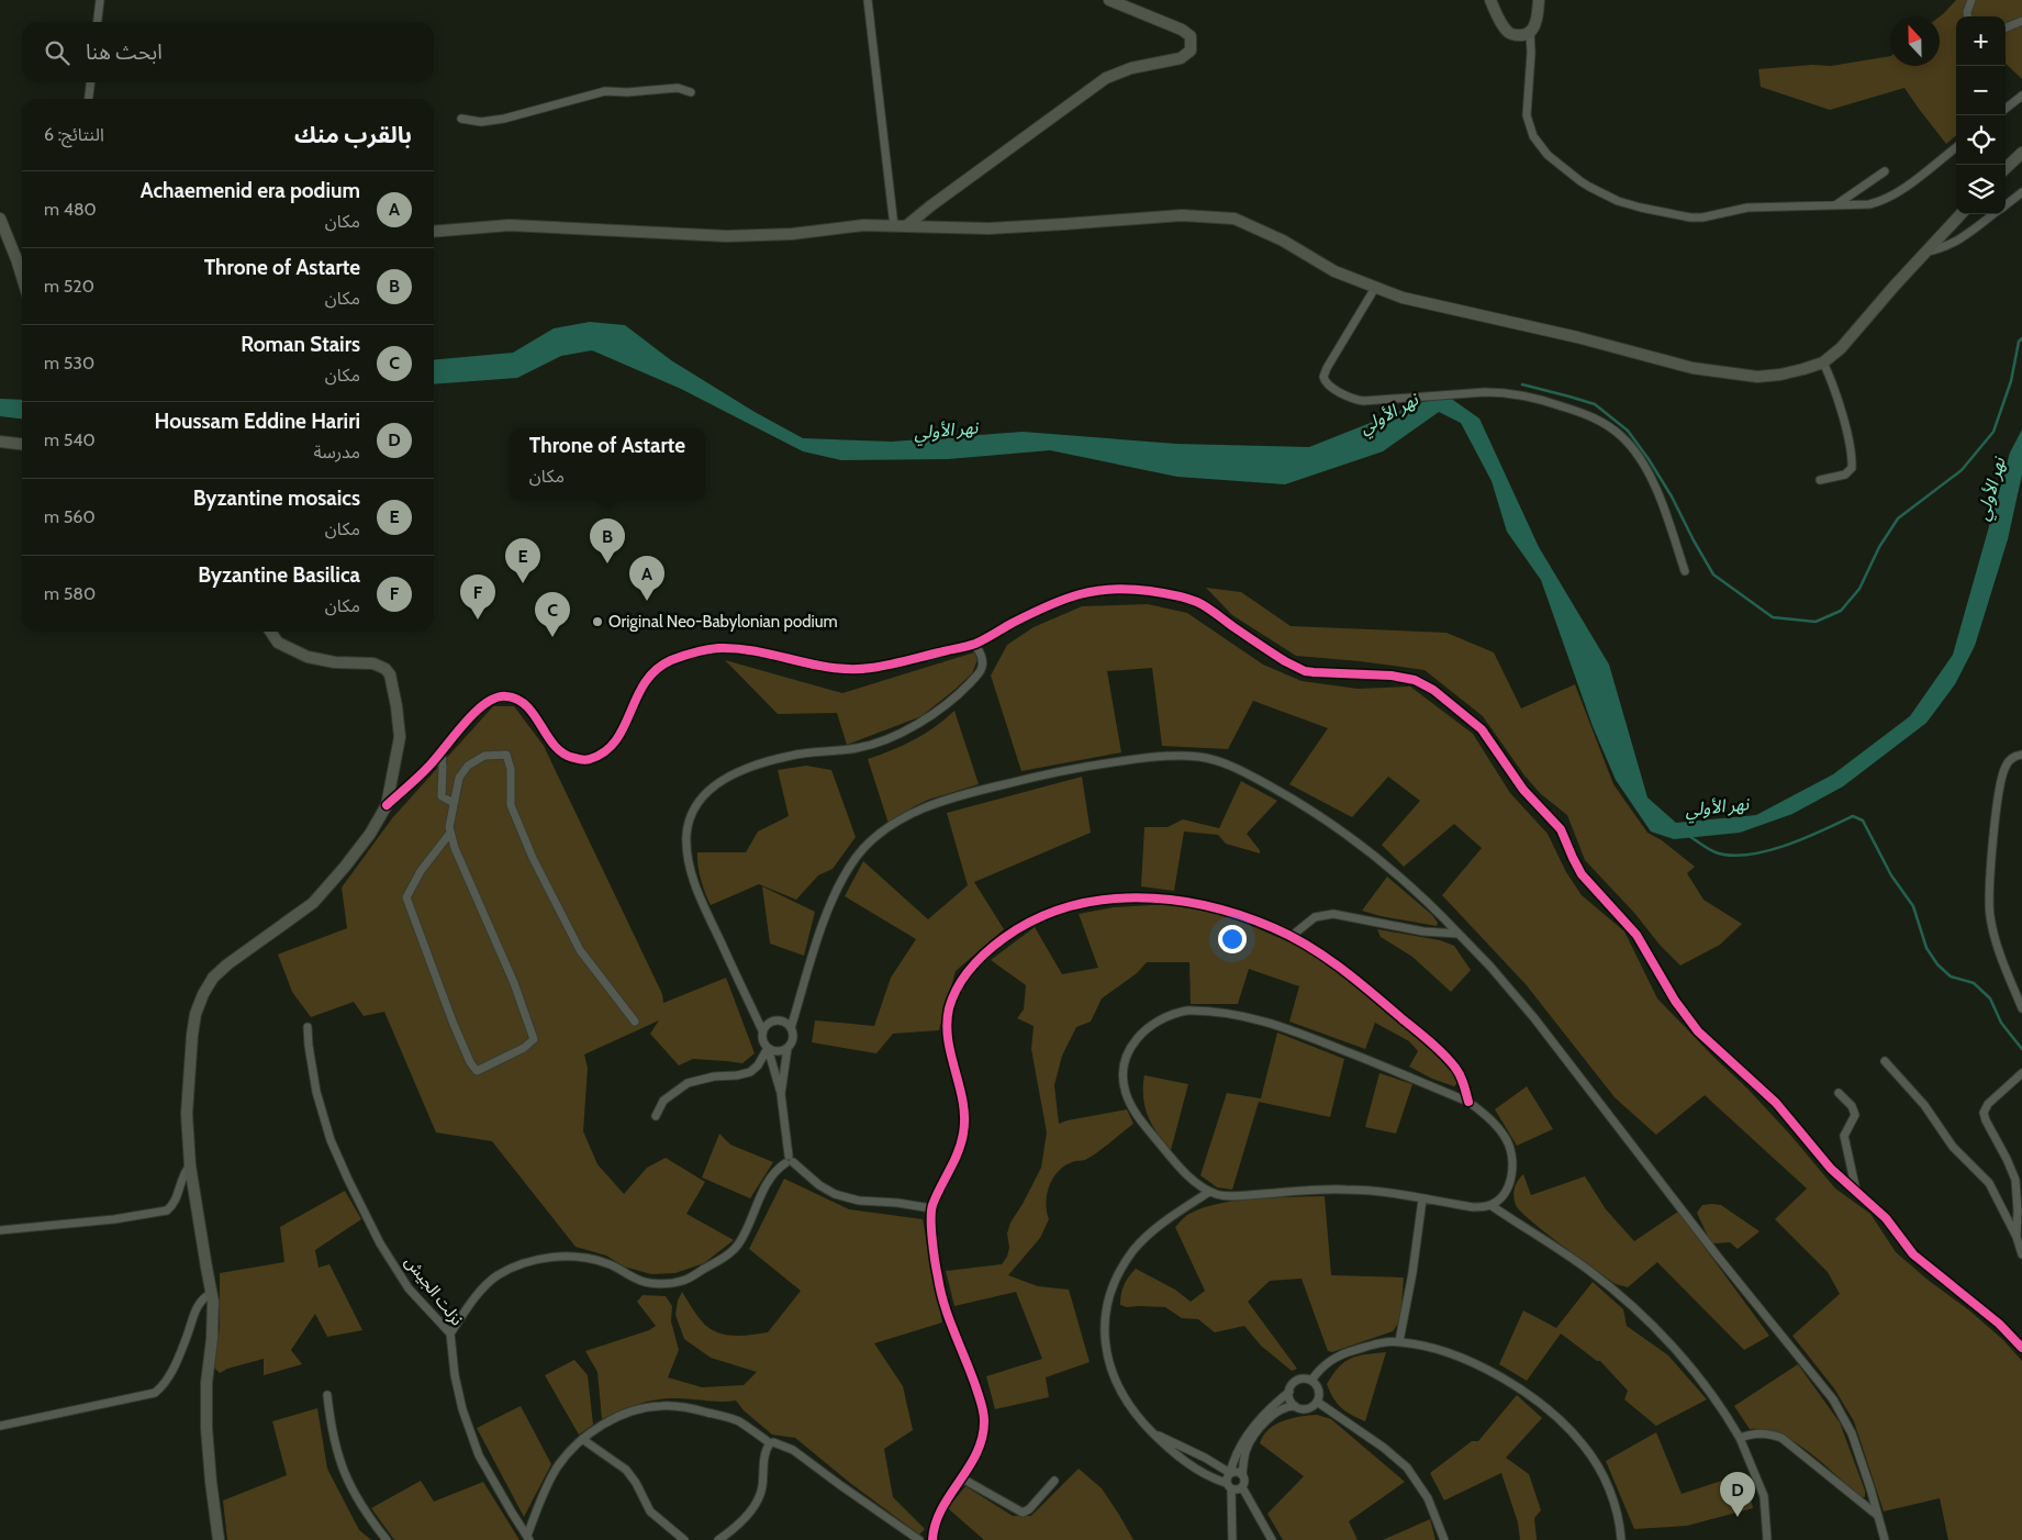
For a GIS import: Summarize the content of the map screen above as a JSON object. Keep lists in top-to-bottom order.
{
  "streets": {
    "street": ["نزلت الجيش"]
  },
  "water": ["نهر الأولي"],
  "places": ["Original Neo-Babylonian podium"],
  "north": "top",
  "page": {
    "map_buttons": ["+", "−"],
    "search": "ابحث هنا",
    "heading": ["بالقرب منك", "النتائج: 6"],
    "list": [
      {
        "mark": "A",
        "name": "Achaemenid era podium",
        "note": "مكان",
        "value": "480 m"
      },
      {
        "mark": "B",
        "name": "Throne of Astarte",
        "note": "مكان",
        "value": "520 m"
      },
      {
        "mark": "C",
        "name": "Roman Stairs",
        "note": "مكان",
        "value": "530 m"
      },
      {
        "mark": "D",
        "name": "Houssam Eddine Hariri",
        "note": "مدرسة",
        "value": "540 m"
      },
      {
        "mark": "E",
        "name": "Byzantine mosaics",
        "note": "مكان",
        "value": "560 m"
      },
      {
        "mark": "F",
        "name": "Byzantine Basilica",
        "note": "مكان",
        "value": "580 m"
      }
    ],
    "popup": ["Throne of Astarte", "مكان"],
    "pins": [
      "B",
      "E",
      "A",
      "F",
      "C",
      "D"
    ]
  }
}
